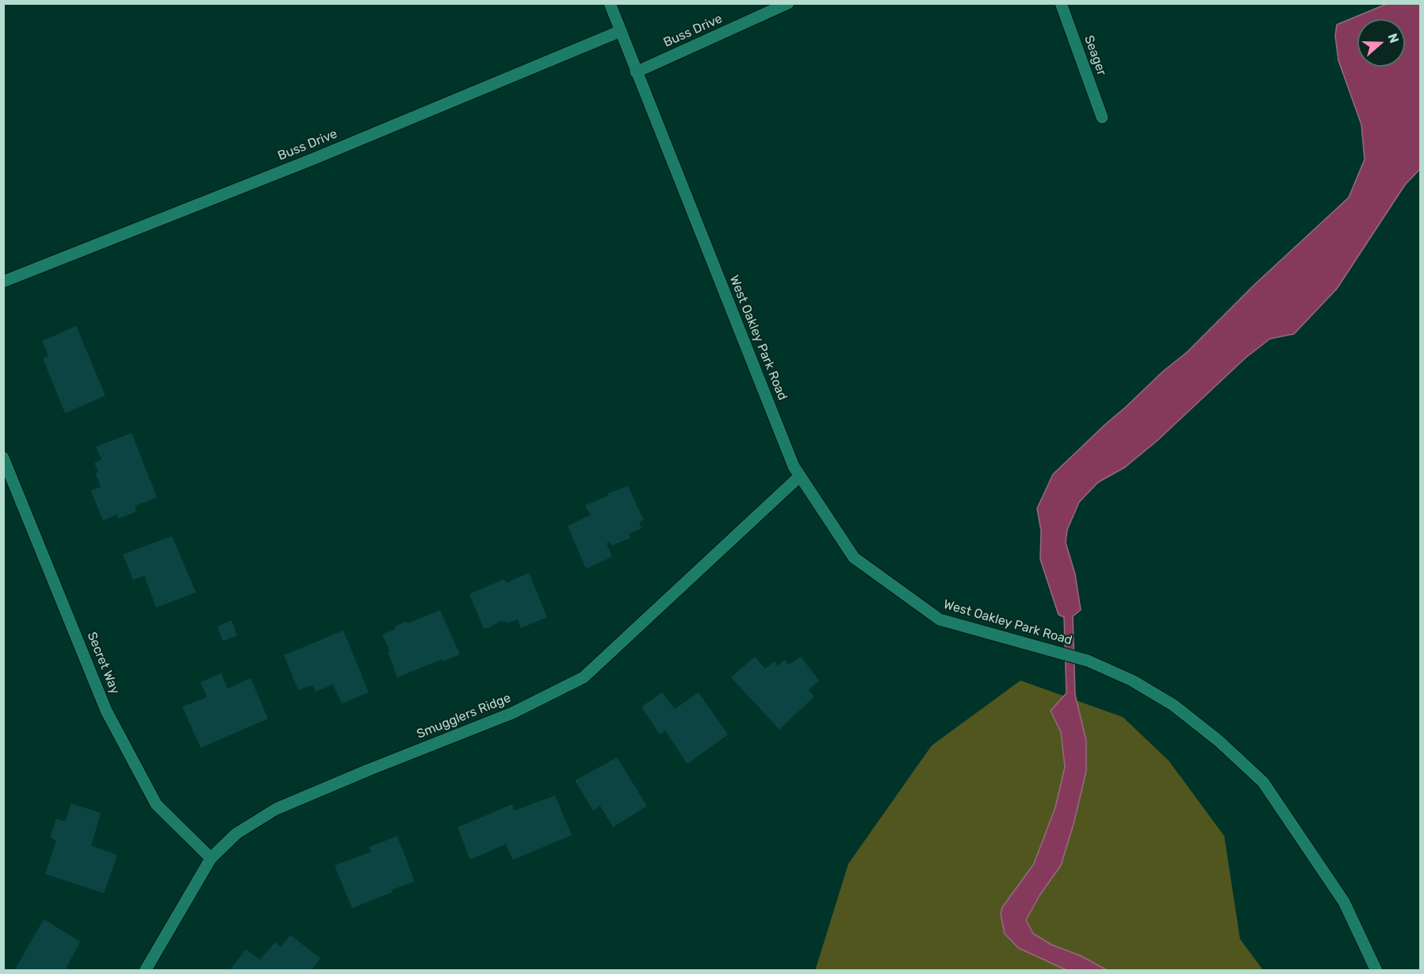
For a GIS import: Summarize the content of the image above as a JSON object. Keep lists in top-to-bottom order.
{
  "streets": {
    "street": [
      "Buss Drive",
      "Seager",
      "West Oakley Park Road",
      "Secret Way",
      "Smugglers Ridge"
    ]
  },
  "crossings": [
    ["Buss Drive", "West Oakley Park Road"],
    ["West Oakley Park Road", "Smugglers Ridge"],
    ["Secret Way", "Smugglers Ridge"]
  ],
  "north": "right"
}
